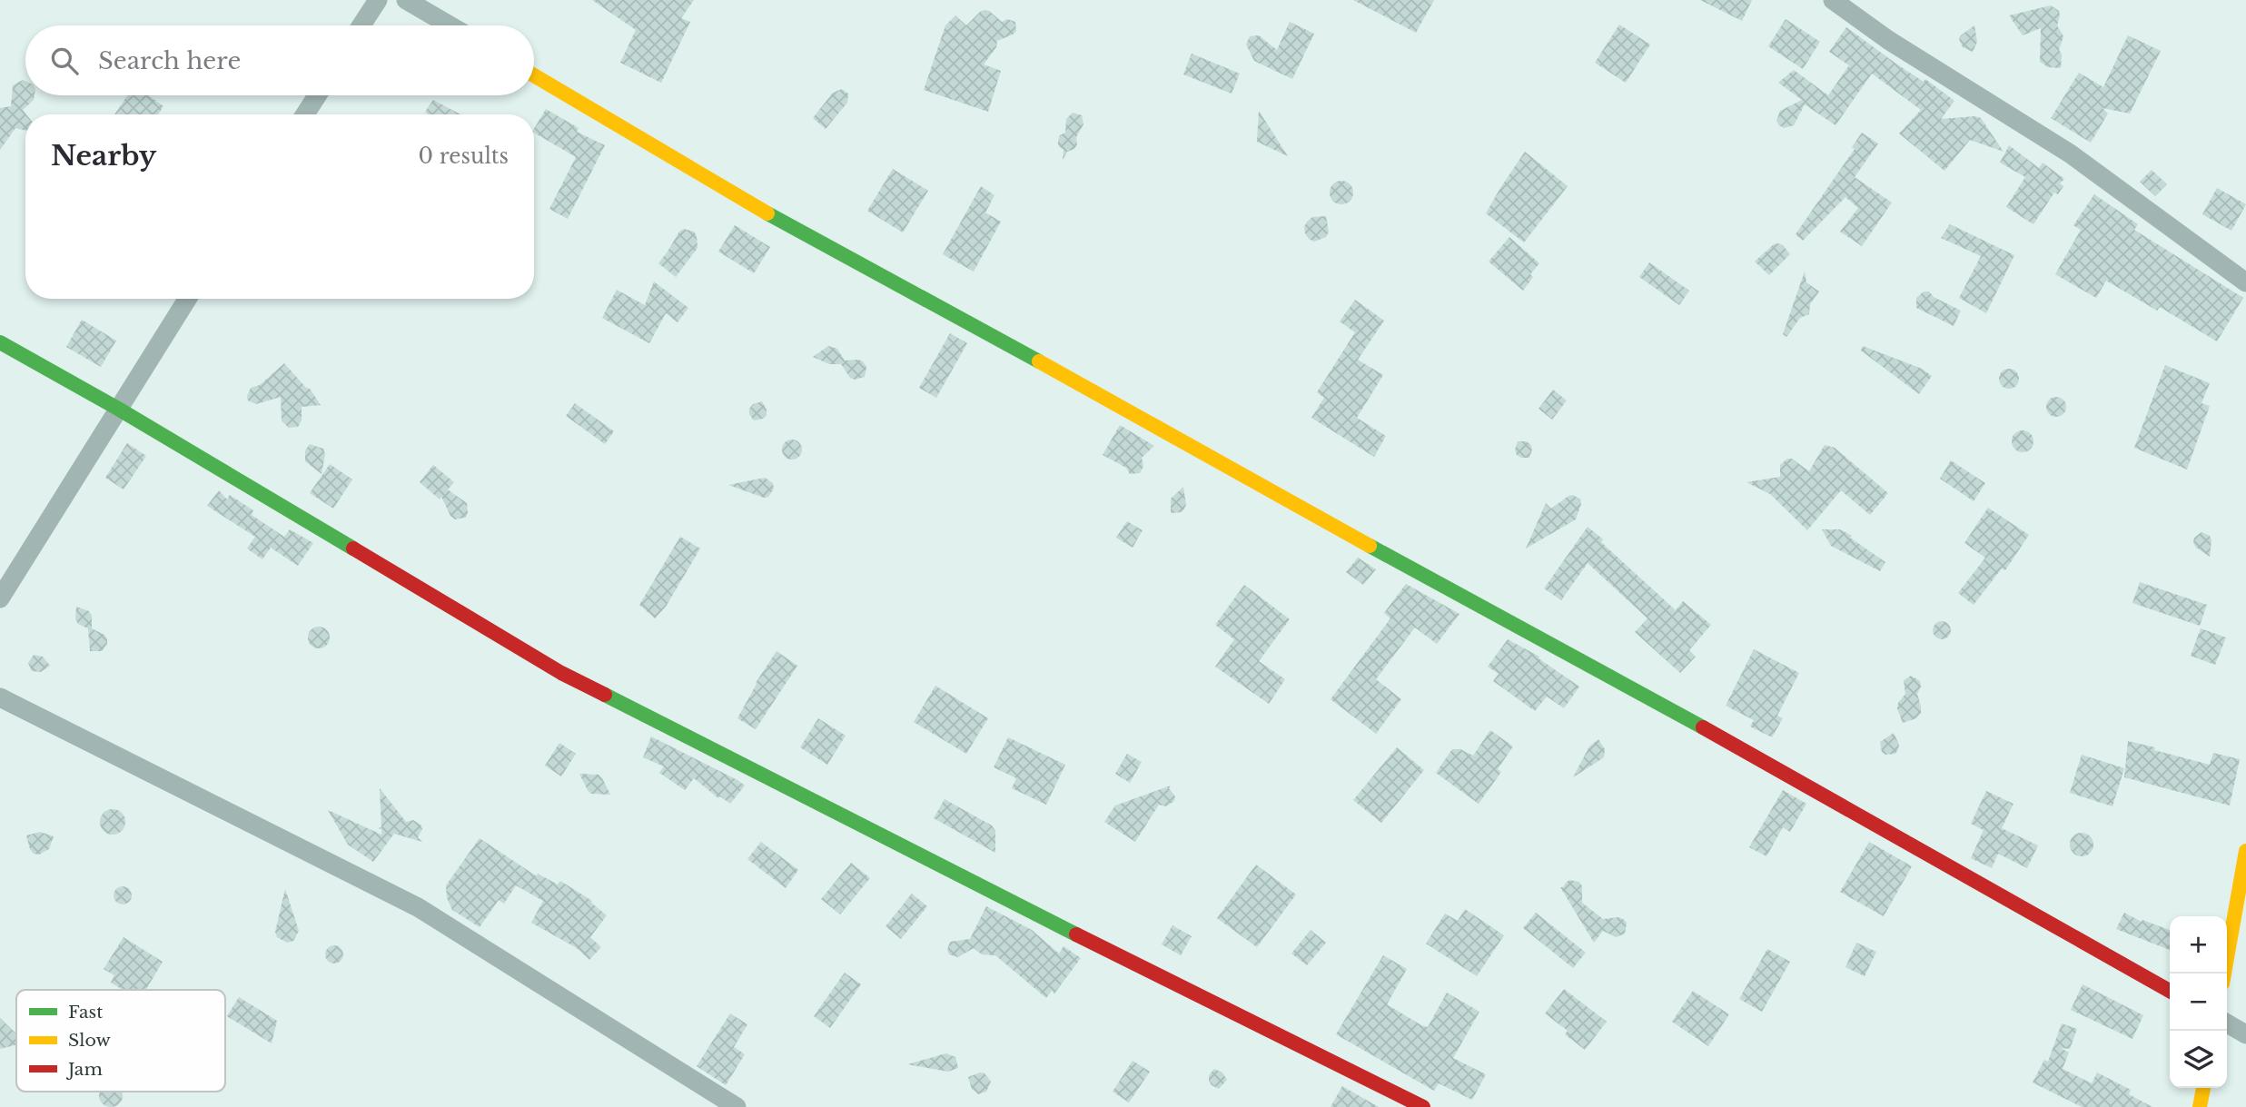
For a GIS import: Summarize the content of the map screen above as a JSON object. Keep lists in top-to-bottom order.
{
  "legend": ["Fast", "Slow", "Jam"],
  "page": {
    "search": "Search here",
    "heading": ["Nearby", "0 results"],
    "map_buttons": ["+", "−"]
  }
}
